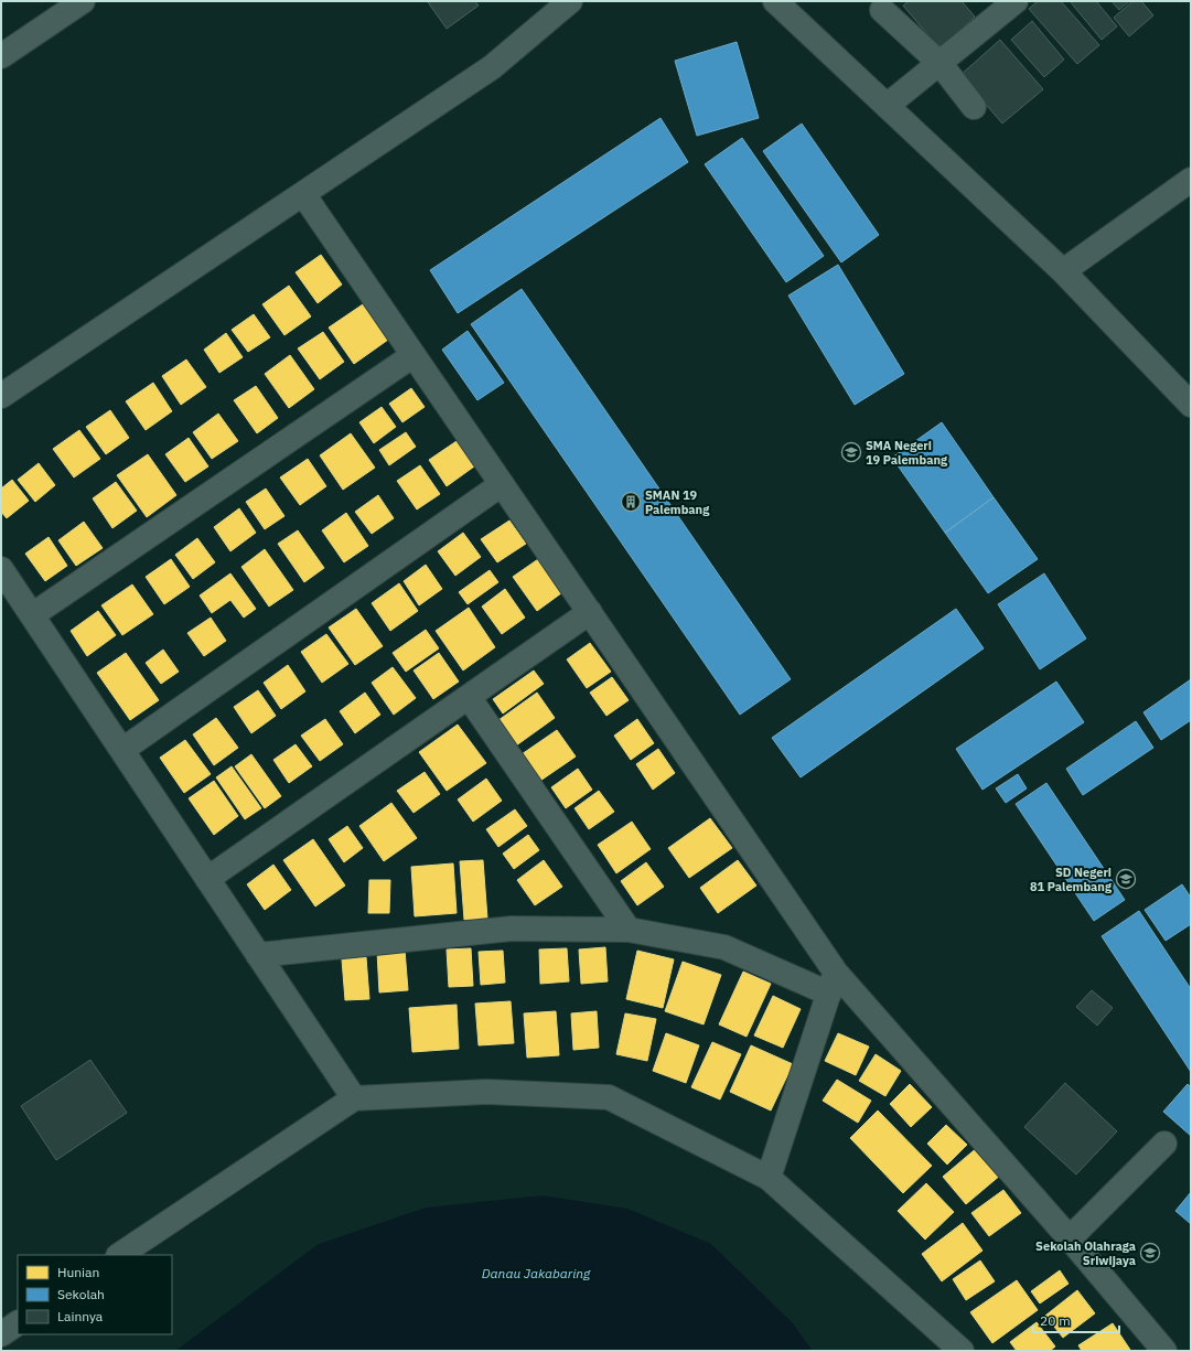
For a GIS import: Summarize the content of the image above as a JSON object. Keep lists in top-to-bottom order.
{
  "water": ["Danau Jakabaring"],
  "places": {
    "school or university": ["SMA Negeri 19 Palembang", "SD Negeri 81 Palembang", "Sekolah Olahraga Sriwijaya"],
    "building": ["SMAN 19 Palembang"]
  },
  "legend": ["Hunian", "Sekolah", "Lainnya"],
  "scale_bar": "20 m"
}
